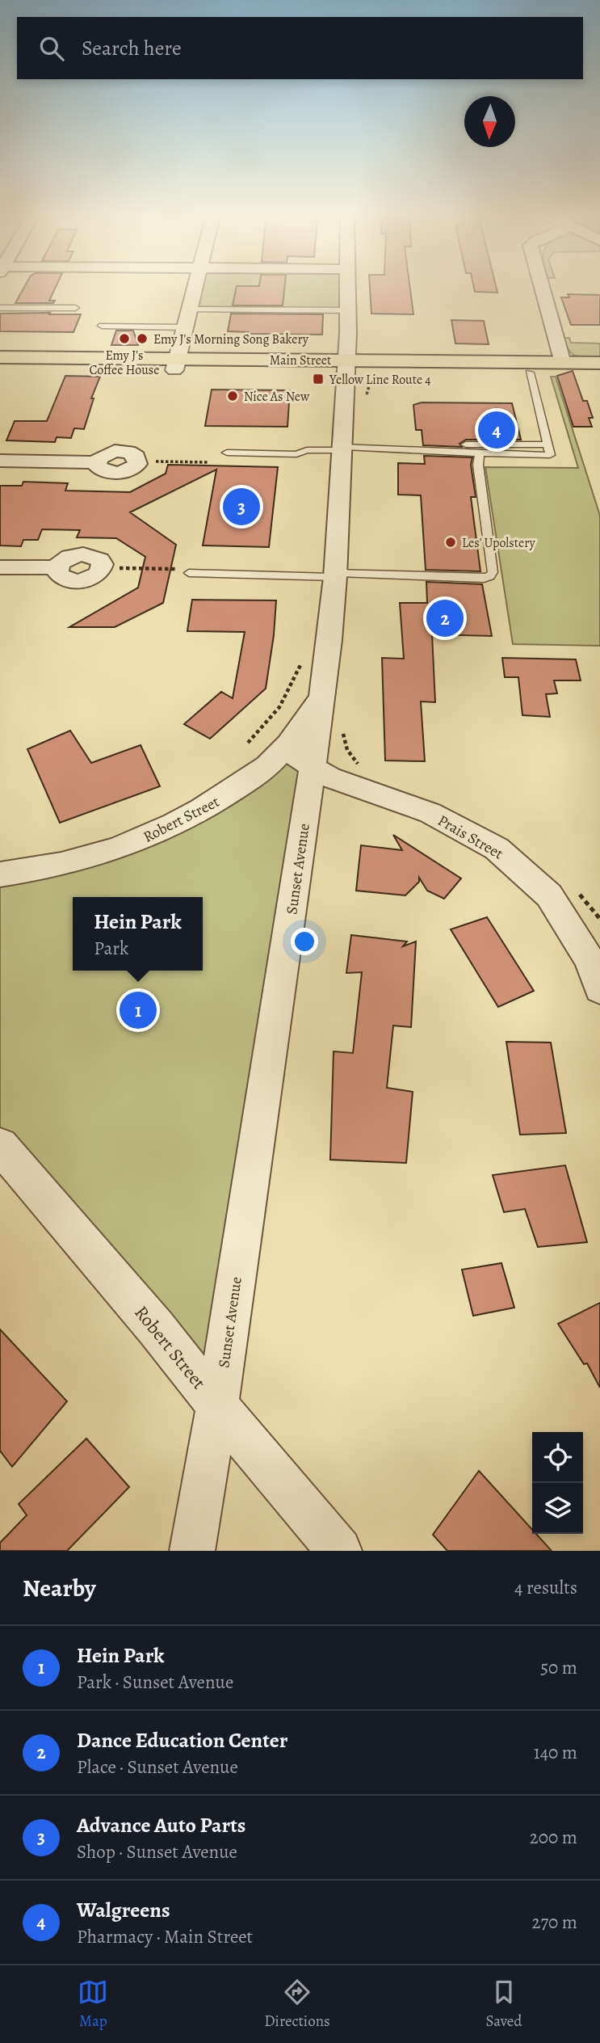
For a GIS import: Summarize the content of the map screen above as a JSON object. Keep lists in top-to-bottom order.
{
  "streets": {
    "main road": ["Main Street"],
    "street": ["Robert Street", "Prais Street", "Sunset Avenue"]
  },
  "crossings": [
    ["Robert Street", "Prais Street"],
    ["Robert Street", "Sunset Avenue"],
    ["Prais Street", "Sunset Avenue"]
  ],
  "places": {
    "other": [
      "Emy J's Coffee House",
      "Emy J's Morning Song Bakery",
      "Nice As New",
      "Les' Upolstery"
    ],
    "transit": ["Yellow Line Route 4"]
  },
  "north": "bottom",
  "page": {
    "search": "Search here",
    "pins": [
      "4",
      "3",
      "2",
      "1"
    ],
    "popup": ["Hein Park", "Park"],
    "heading": ["Nearby", "4 results"],
    "list": [
      {
        "mark": "1",
        "name": "Hein Park",
        "note": "Park · Sunset Avenue",
        "value": "50 m"
      },
      {
        "mark": "2",
        "name": "Dance Education Center",
        "note": "Place · Sunset Avenue",
        "value": "140 m"
      },
      {
        "mark": "3",
        "name": "Advance Auto Parts",
        "note": "Shop · Sunset Avenue",
        "value": "200 m"
      },
      {
        "mark": "4",
        "name": "Walgreens",
        "note": "Pharmacy · Main Street",
        "value": "270 m"
      }
    ],
    "nav": ["Map", "Directions", "Saved"]
  }
}
